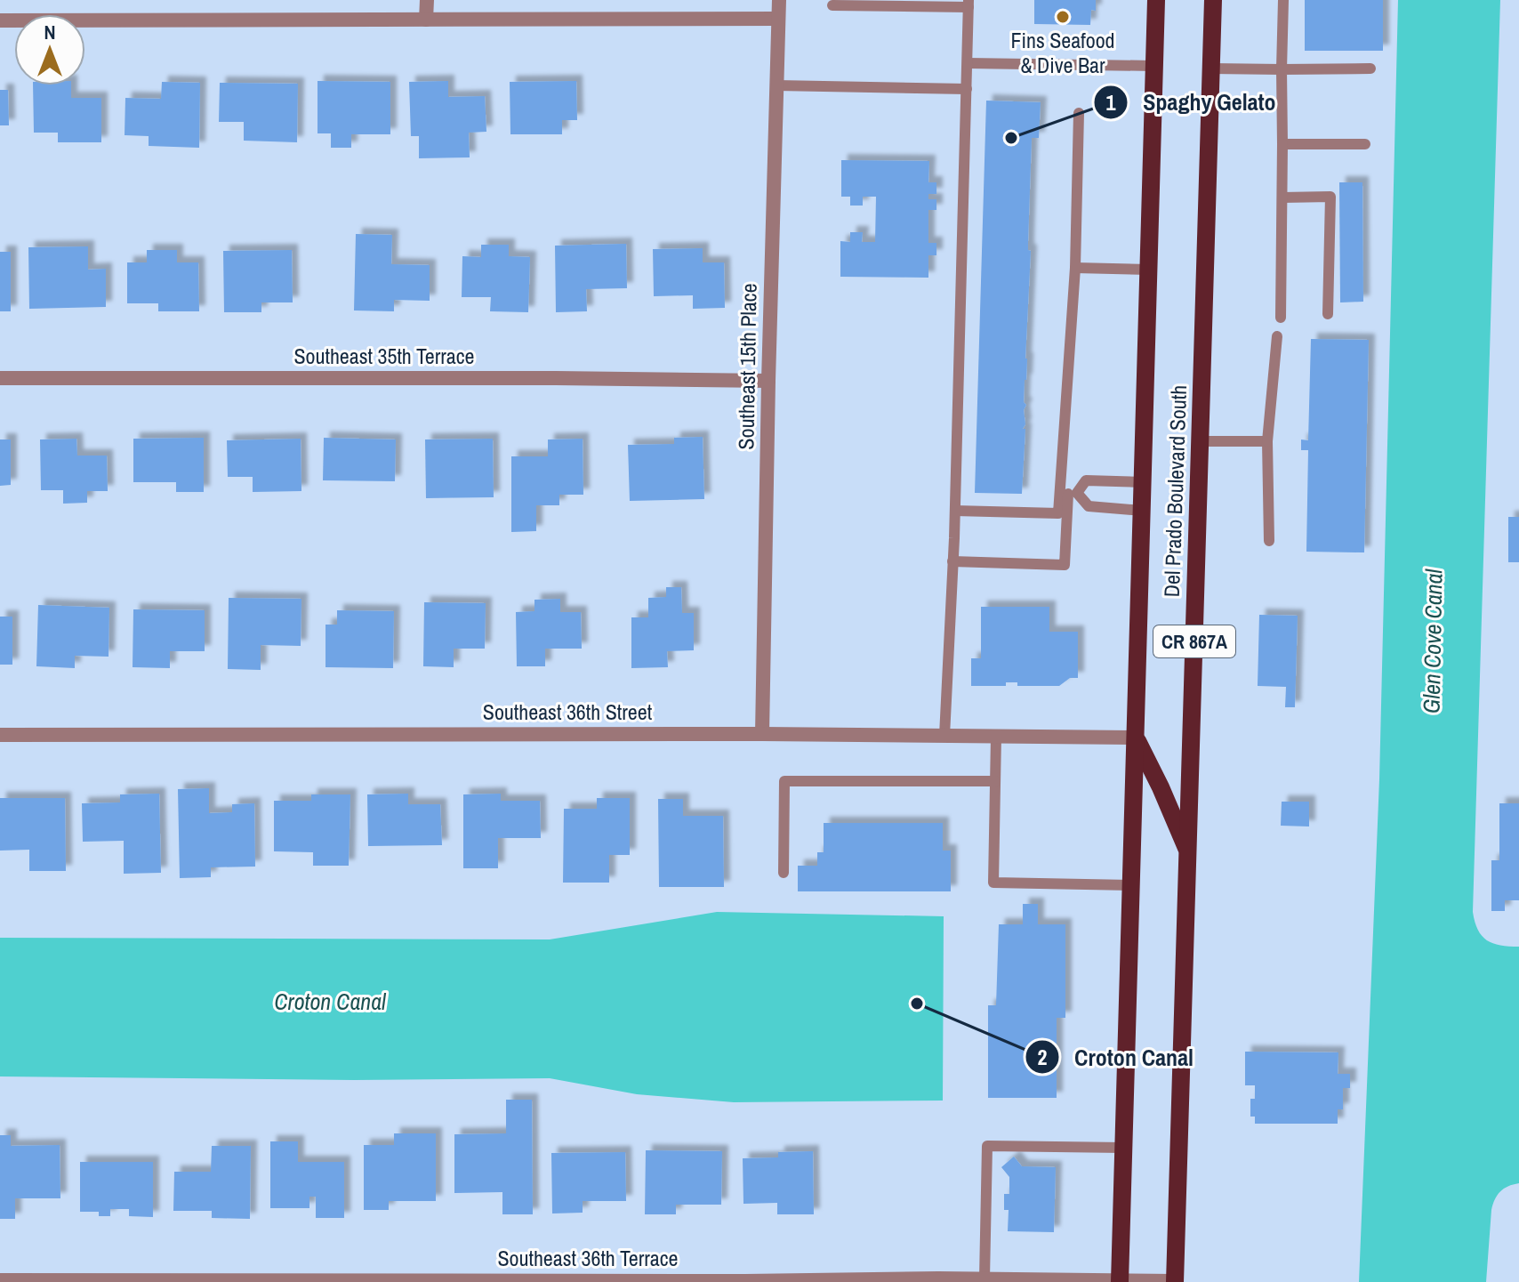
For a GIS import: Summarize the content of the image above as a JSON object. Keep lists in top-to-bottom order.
{
  "streets": {
    "main road": ["Del Prado Boulevard South", "CR 867A"],
    "street": [
      "Southeast 35th Terrace",
      "Southeast 15th Place",
      "Southeast 36th Street",
      "Southeast 36th Terrace"
    ]
  },
  "crossings": [
    ["Southeast 35th Terrace", "Southeast 15th Place"],
    ["Southeast 15th Place", "Southeast 36th Street"],
    ["Del Prado Boulevard South", "Southeast 36th Street"],
    ["Del Prado Boulevard South", "Southeast 36th Terrace"]
  ],
  "water": ["Glen Cove Canal", "Croton Canal"],
  "places": ["Fins Seafood & Dive Bar", "Spaghy Gelato", "Croton Canal"],
  "north": "top"
}
